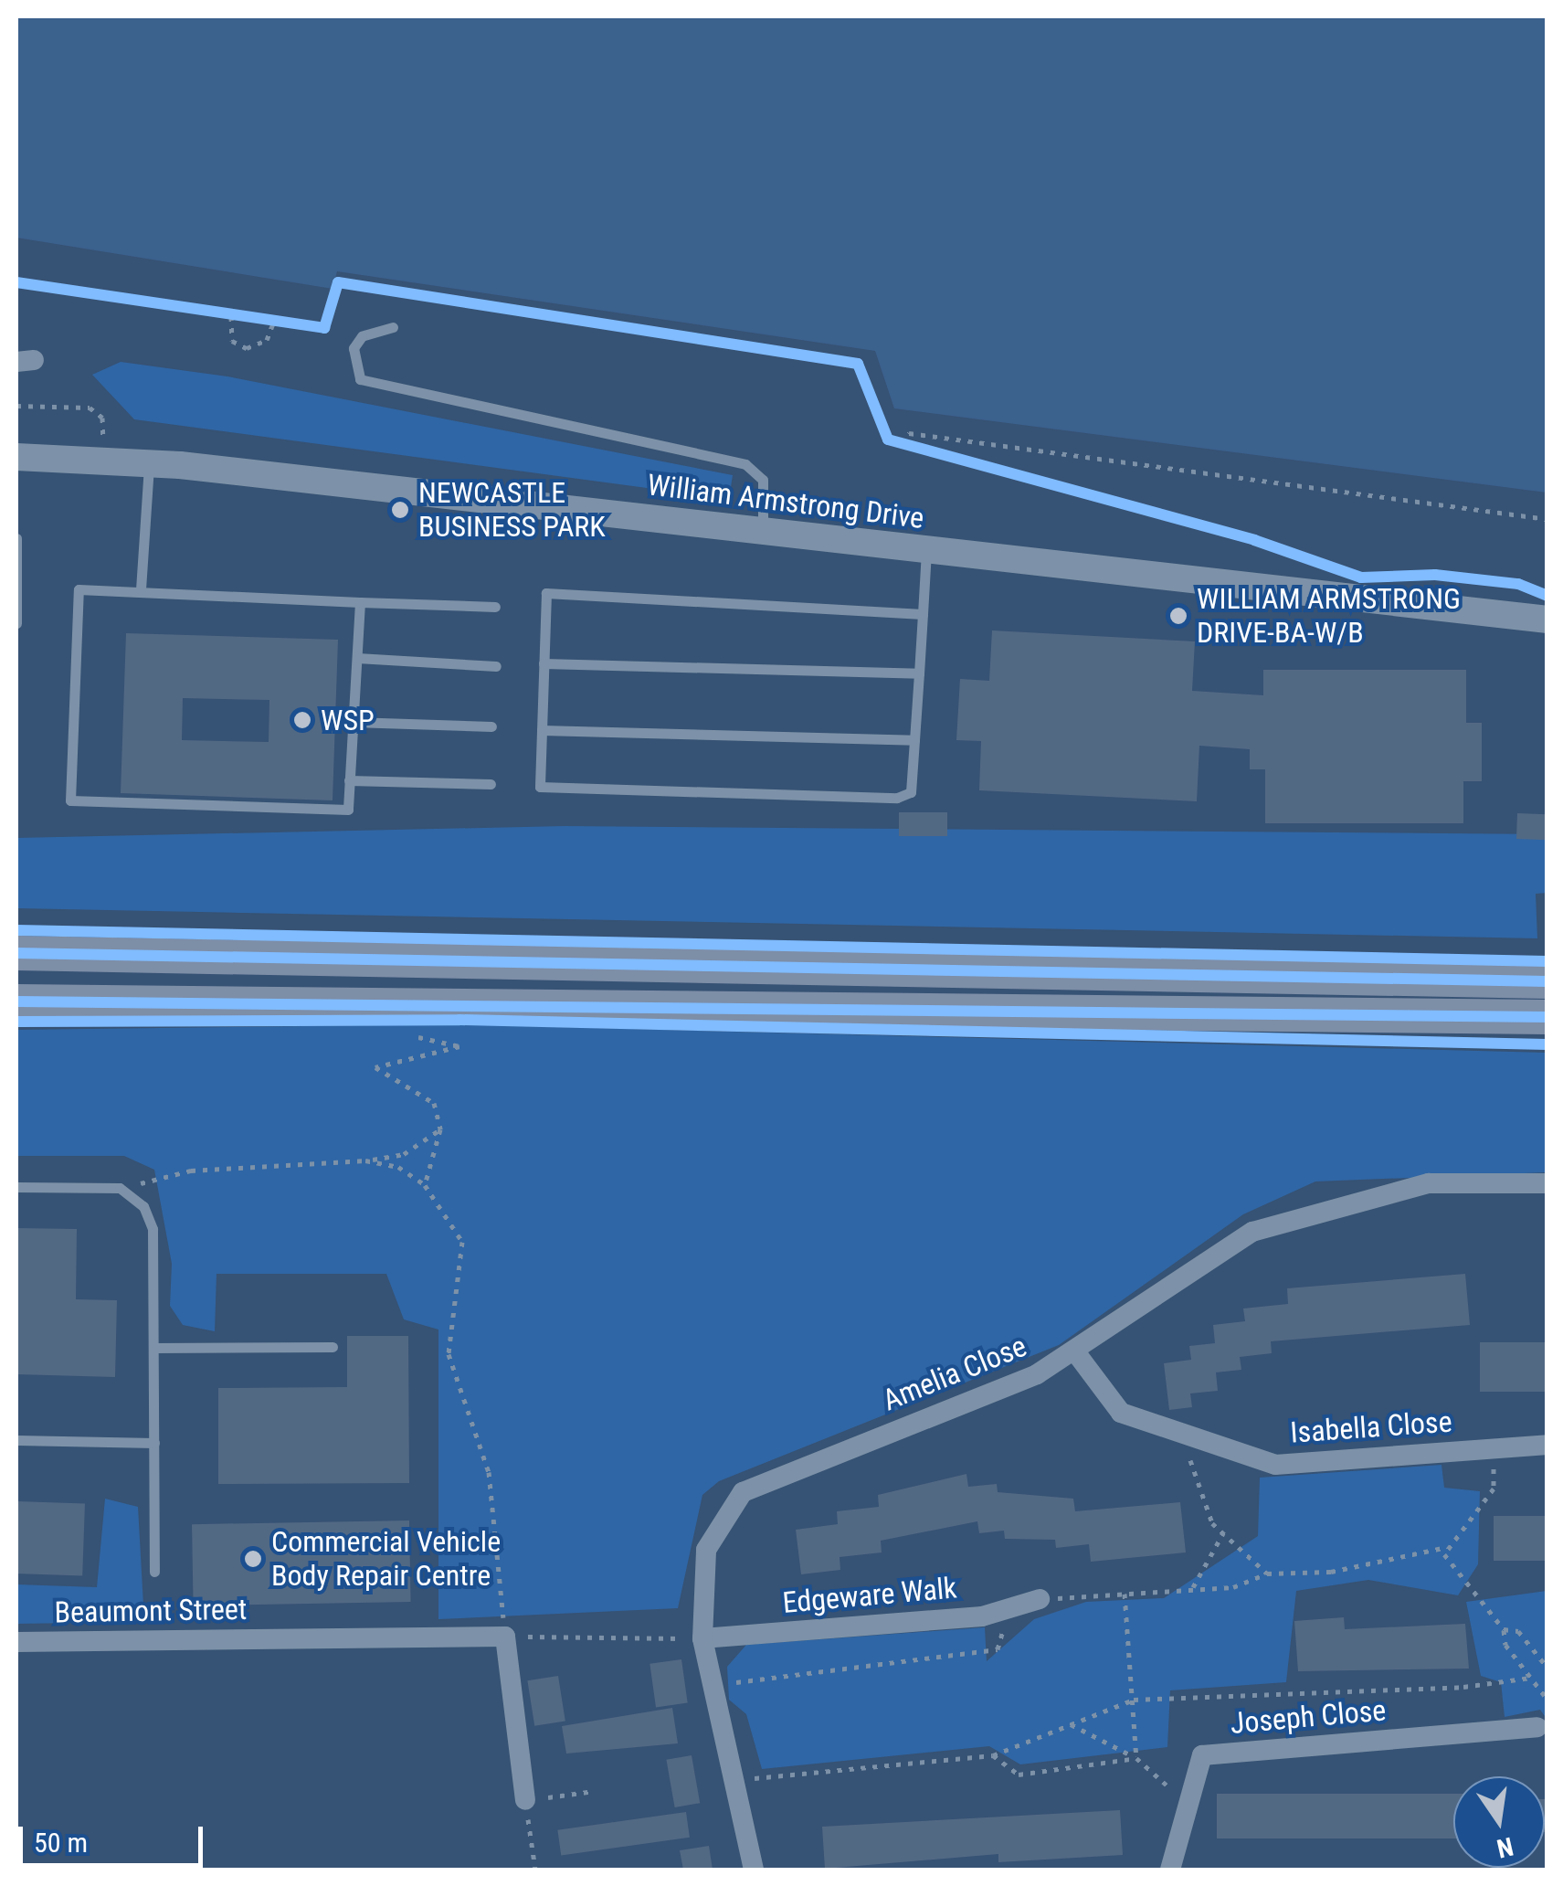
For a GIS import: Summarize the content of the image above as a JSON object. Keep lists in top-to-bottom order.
{
  "streets": {
    "street": [
      "William Armstrong Drive",
      "Amelia Close",
      "Isabella Close",
      "Edgeware Walk",
      "Beaumont Street",
      "Joseph Close"
    ]
  },
  "crossings": [
    ["Amelia Close", "Isabella Close"],
    ["Amelia Close", "Edgeware Walk"]
  ],
  "places": [
    "NEWCASTLE BUSINESS PARK",
    "WILLIAM ARMSTRONG DRIVE-BA-W/B",
    "WSP",
    "Commercial Vehicle Body Repair Centre"
  ],
  "scale_bar": "50 m",
  "north": "bottom"
}
